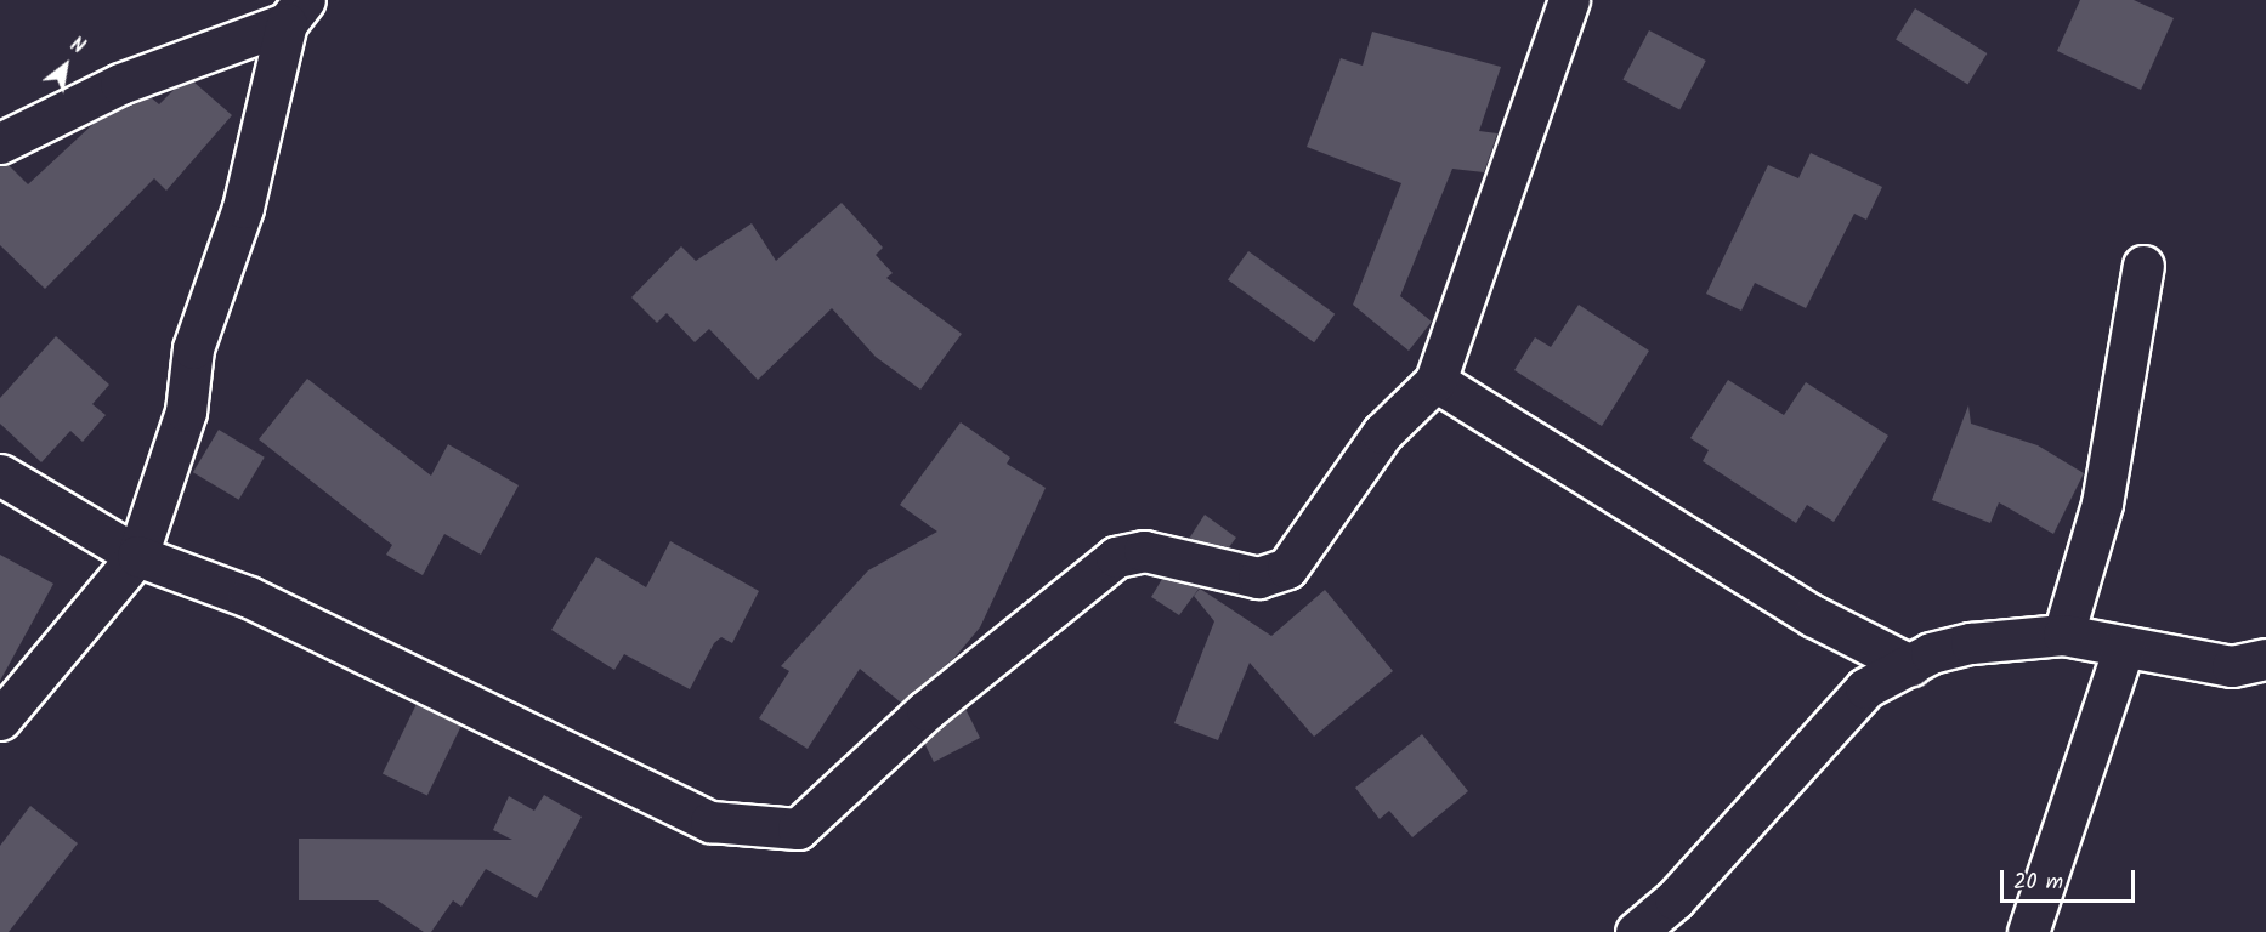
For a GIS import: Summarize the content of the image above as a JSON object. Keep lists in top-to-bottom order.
{
  "scale_bar": "20 m",
  "north": "top right"
}
